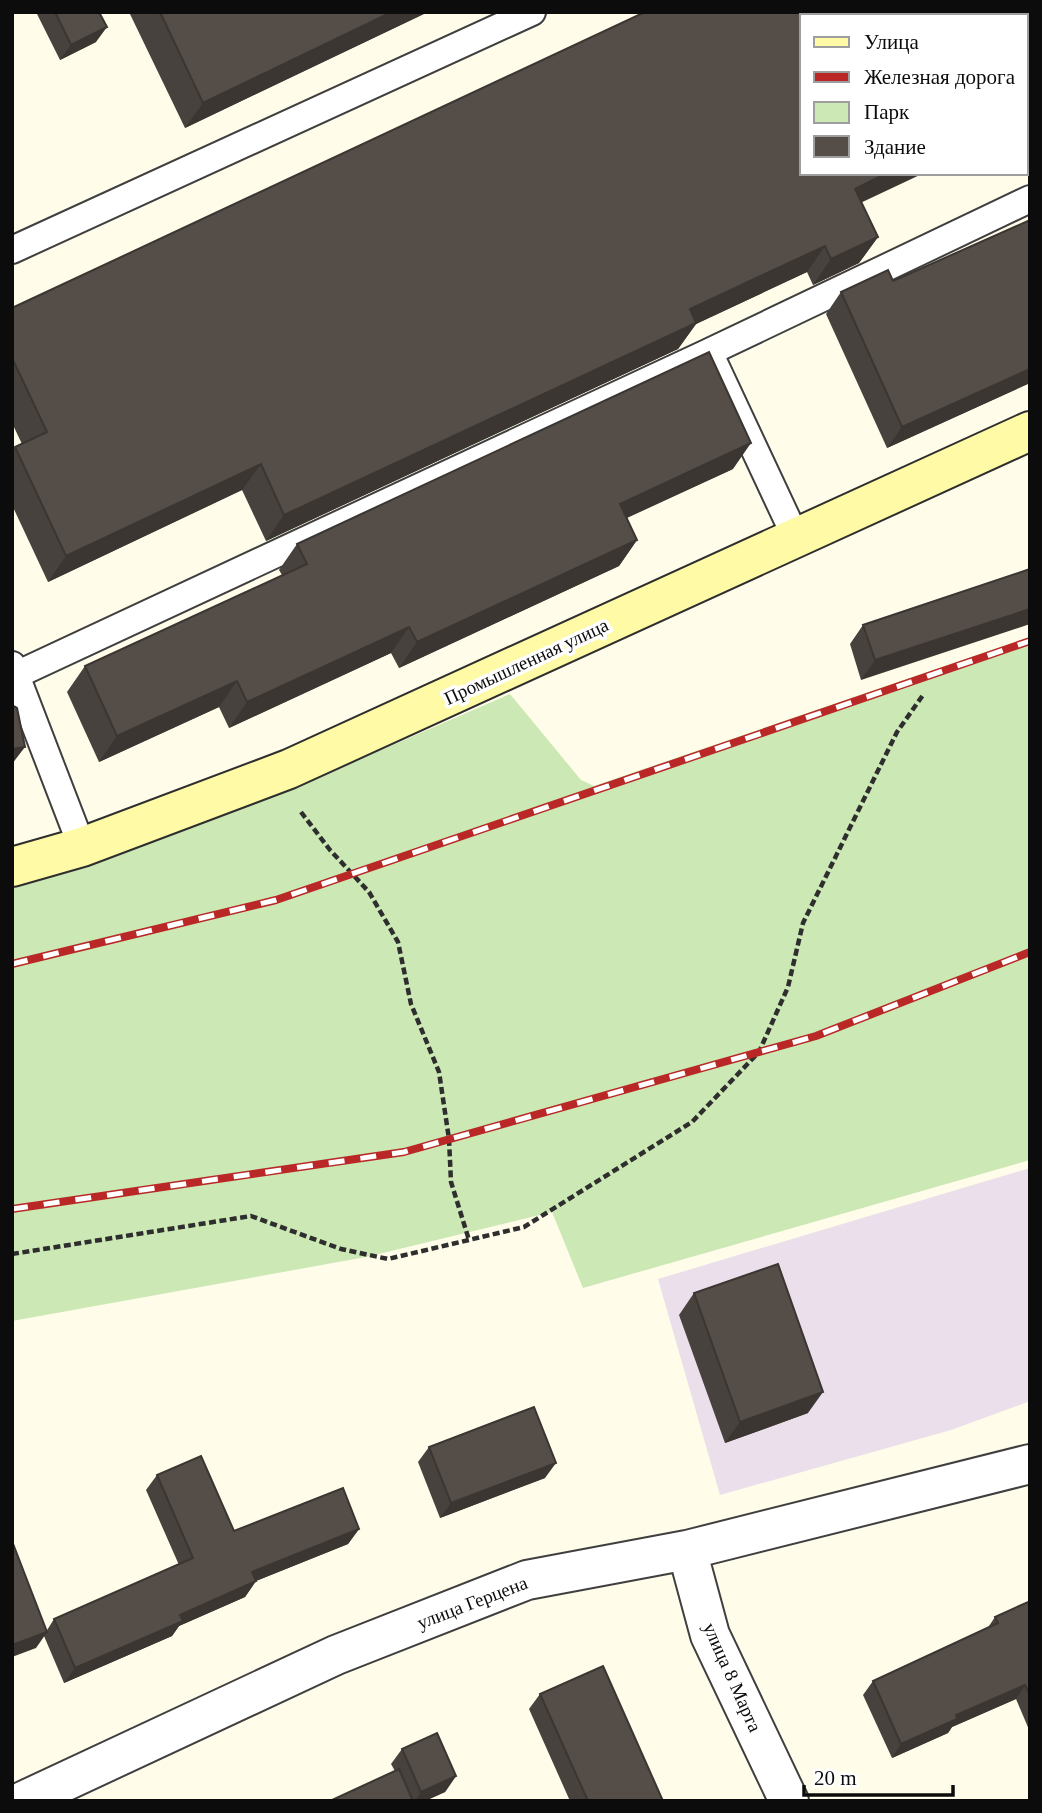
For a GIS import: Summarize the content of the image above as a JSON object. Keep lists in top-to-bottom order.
{
  "streets": {
    "street": ["Промышленная улица", "улица Герцена", "улица 8 Марта"]
  },
  "crossings": [
    ["улица Герцена", "улица 8 Марта"]
  ],
  "legend": [
    "Улица",
    "Железная дорога",
    "Парк",
    "Здание"
  ],
  "scale_bar": "20 m"
}
